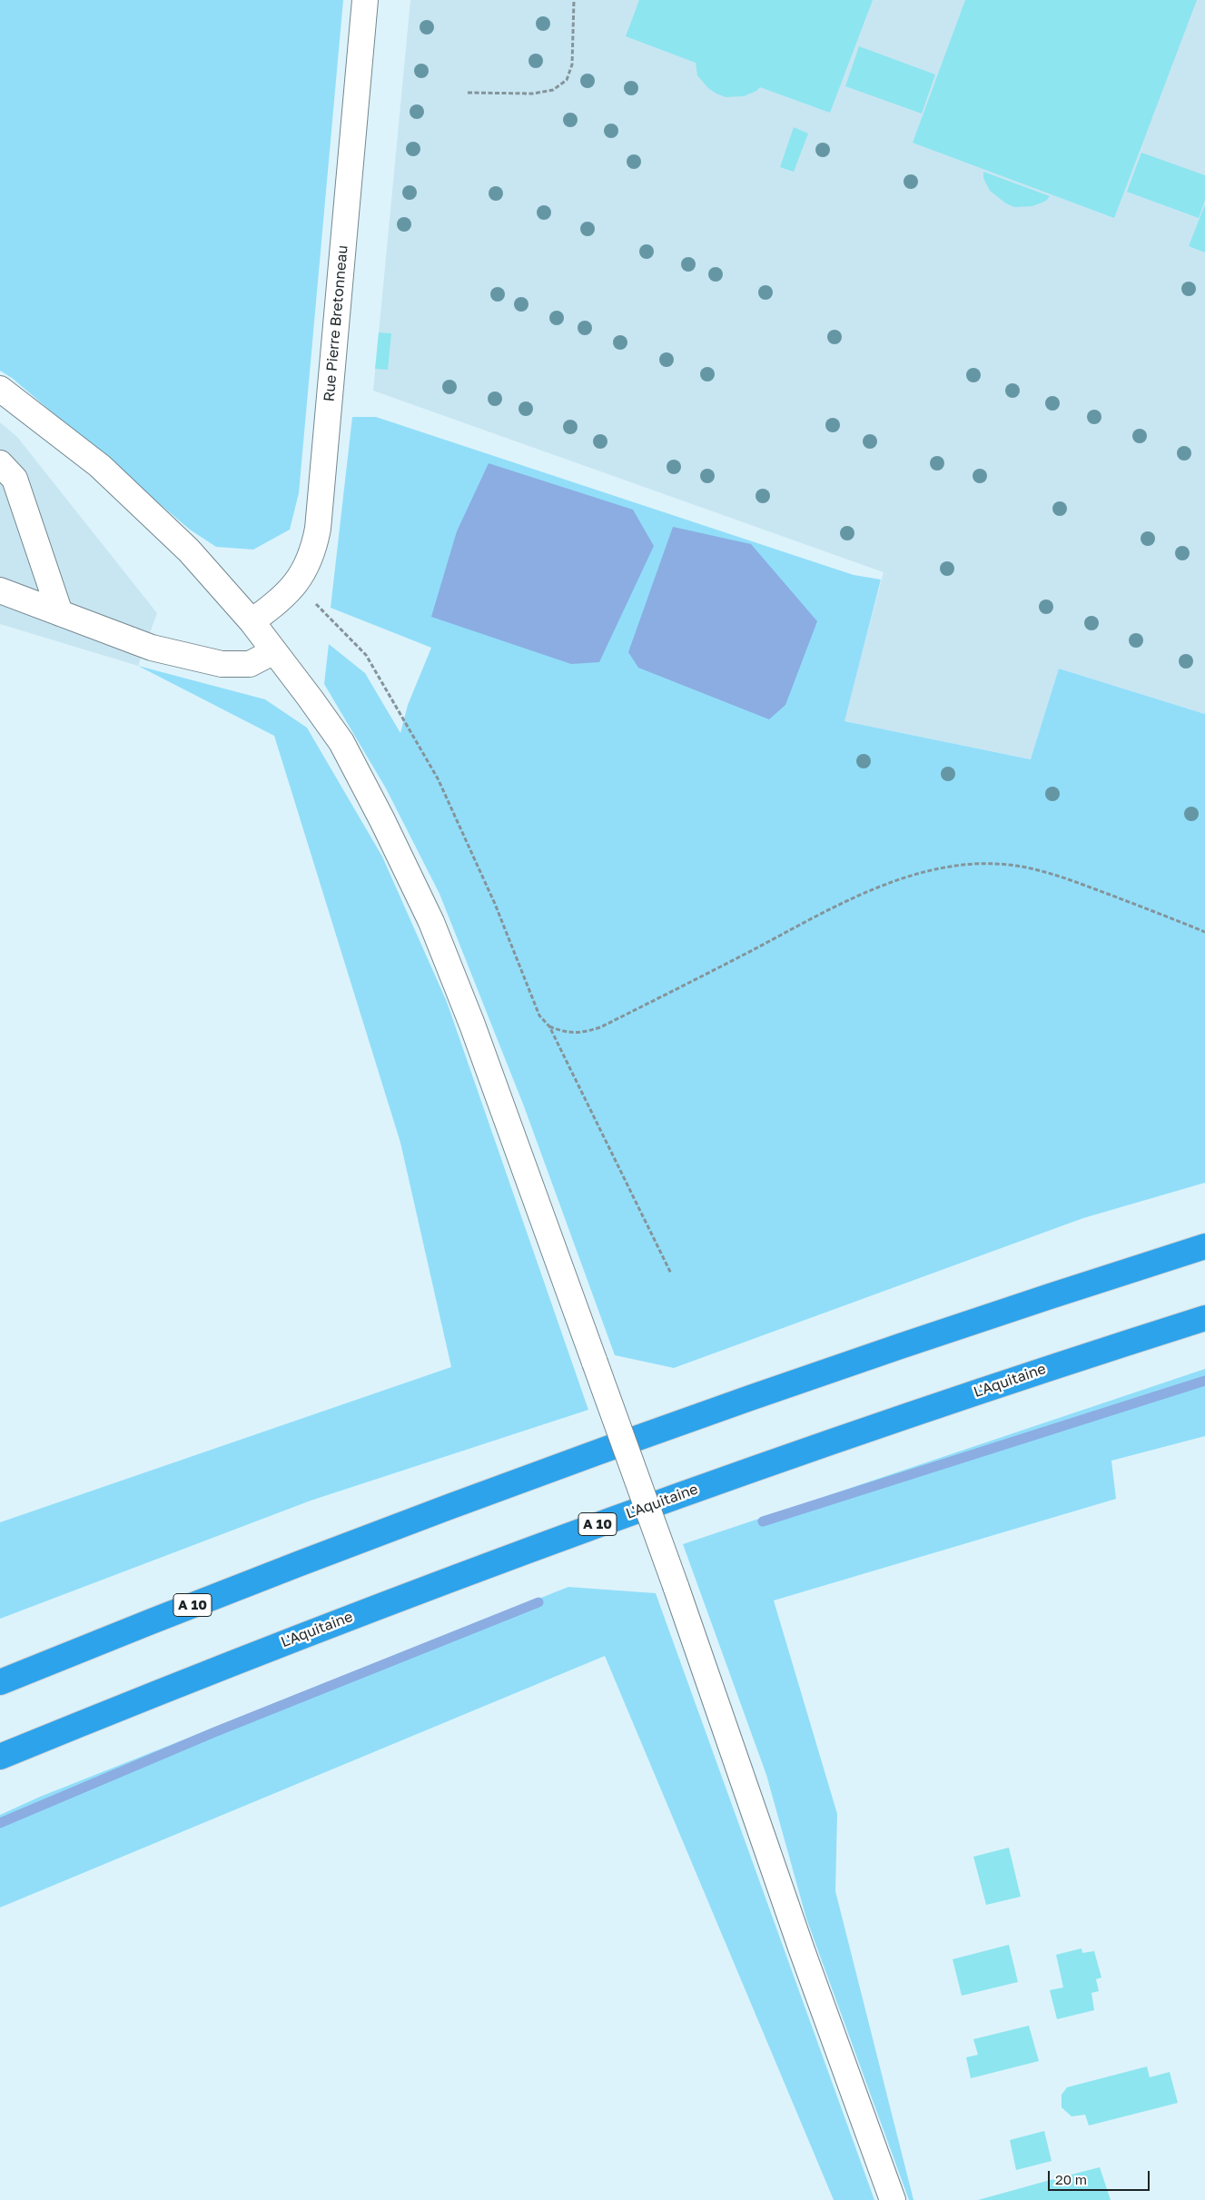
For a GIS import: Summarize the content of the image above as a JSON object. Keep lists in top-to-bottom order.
{
  "streets": {
    "highway": ["L'Aquitaine", "A 10"],
    "street": ["Rue Pierre Bretonneau"]
  },
  "scale_bar": "20 m"
}
